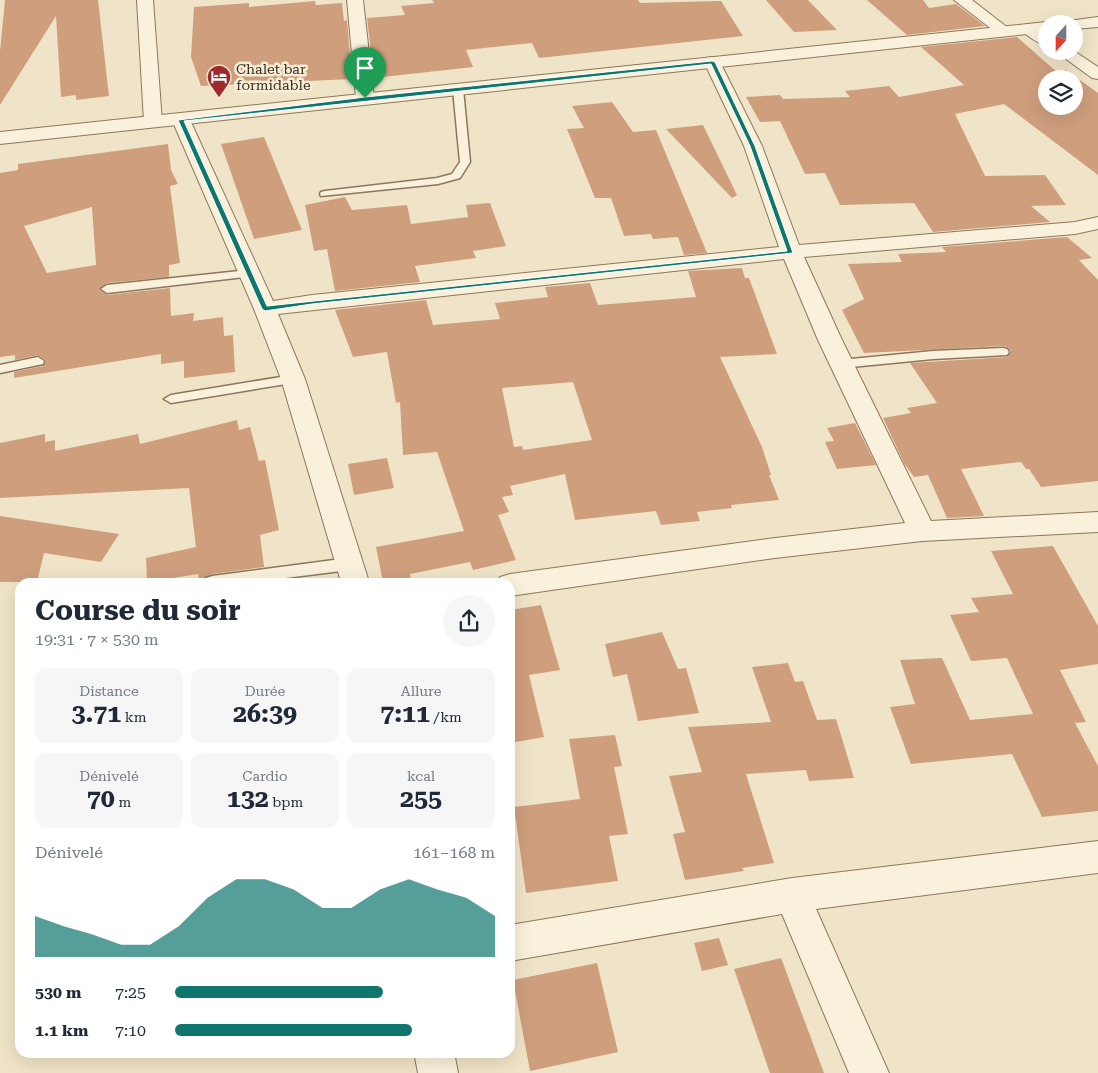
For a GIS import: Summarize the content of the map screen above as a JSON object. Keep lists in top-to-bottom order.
{
  "places": {
    "hotel": ["Chalet bar formidable"]
  },
  "north": "bottom",
  "page": {
    "heading": ["Course du soir", "19:31 · 7 × 530 m"],
    "stats": [
      ["Distance", "3.71 km"],
      ["Durée", "26:39"],
      ["Allure", "7:11 /km"],
      ["Dénivelé", "70 m"],
      ["Cardio", "132 bpm"],
      ["kcal", "255"]
    ],
    "chart": ["Dénivelé", "161–168 m"],
    "list": [
      {
        "name": "530 m",
        "note": "7:25"
      },
      {
        "name": "1.1 km",
        "note": "7:10"
      }
    ]
  }
}
